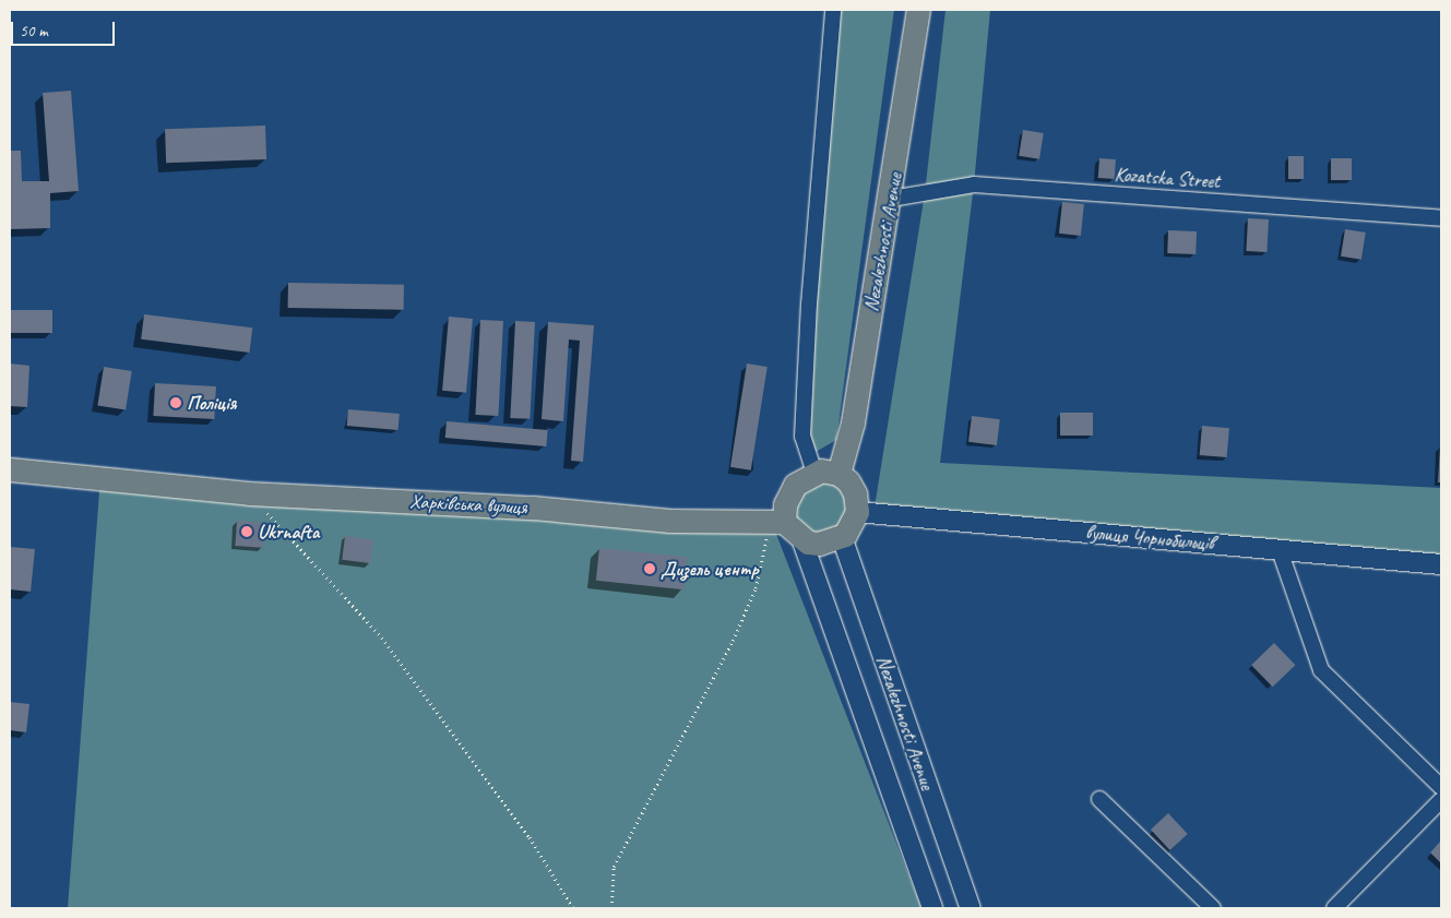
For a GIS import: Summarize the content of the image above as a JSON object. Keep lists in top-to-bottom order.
{
  "streets": {
    "main road": ["Nezalezhnosti Avenue", "Харківська вулиця"],
    "street": ["Kozatska Street", "вулиця Чорнобильців"]
  },
  "crossings": [
    ["Kozatska Street", "Nezalezhnosti Avenue"],
    ["Nezalezhnosti Avenue", "Харківська вулиця"],
    ["Nezalezhnosti Avenue", "вулиця Чорнобильців"],
    ["Харківська вулиця", "вулиця Чорнобильців"]
  ],
  "places": ["Поліція", "Ukrnafta", "Дизель центр"],
  "scale_bar": "50 m"
}
